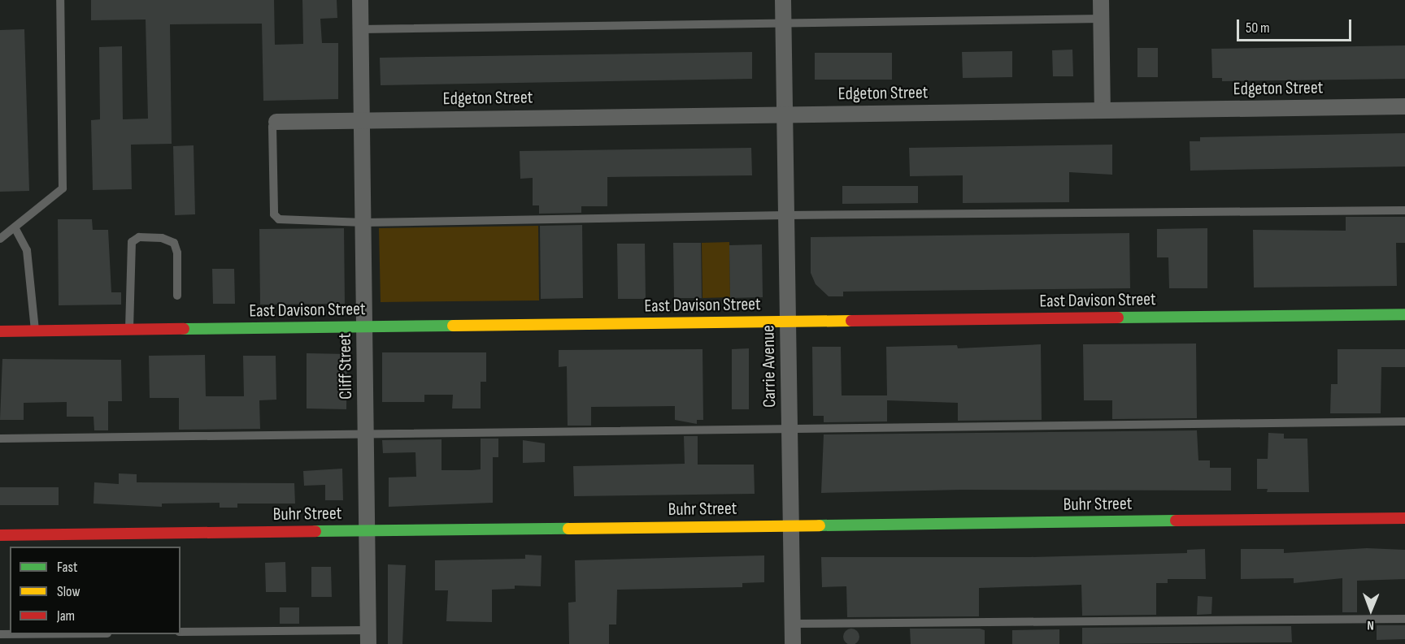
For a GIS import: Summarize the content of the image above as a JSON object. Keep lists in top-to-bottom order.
{
  "streets": {
    "main road": ["East Davison Street", "Buhr Street"],
    "street": ["Edgeton Street", "Cliff Street", "Carrie Avenue"]
  },
  "crossings": [
    ["Edgeton Street", "Cliff Street"],
    ["Edgeton Street", "Carrie Avenue"],
    ["East Davison Street", "Cliff Street"],
    ["East Davison Street", "Carrie Avenue"],
    ["Cliff Street", "Buhr Street"],
    ["Carrie Avenue", "Buhr Street"]
  ],
  "legend": ["Fast", "Slow", "Jam"],
  "scale_bar": "50 m",
  "north": "bottom"
}
